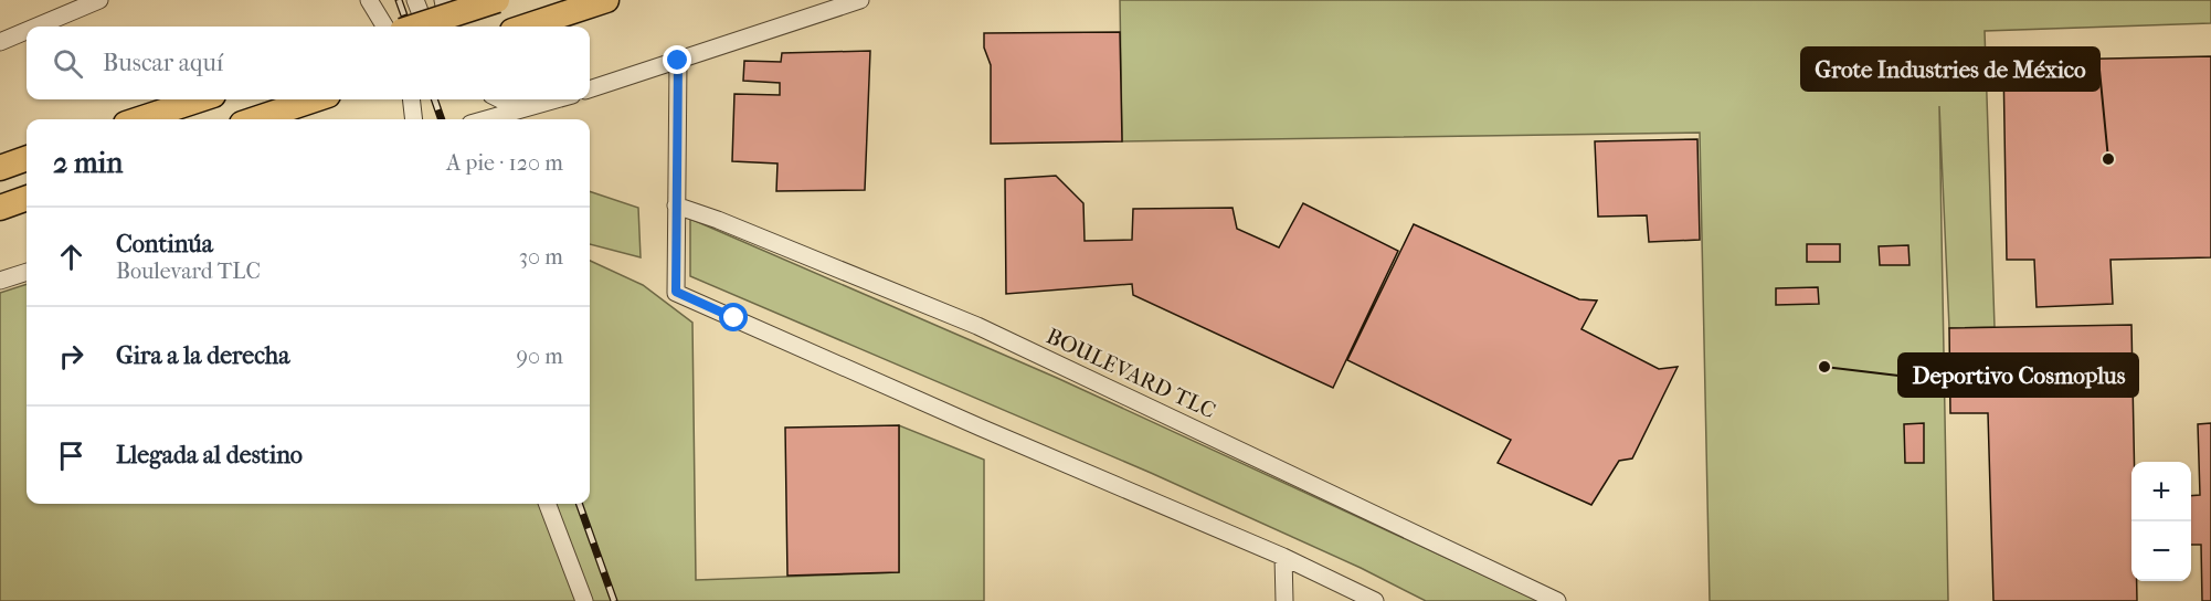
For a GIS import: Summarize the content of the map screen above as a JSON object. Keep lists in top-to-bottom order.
{
  "streets": {
    "street": ["BOULEVARD TLC"]
  },
  "places": ["Grote Industries de México", "Deportivo Cosmoplus"],
  "page": {
    "search": "Buscar aquí",
    "heading": ["2 min", "A pie · 120 m"],
    "list": [
      ["Continúa", "Boulevard TLC", "30 m"],
      ["Gira a la derecha", "90 m"],
      "Llegada al destino"
    ],
    "map_buttons": ["+", "−"]
  }
}
